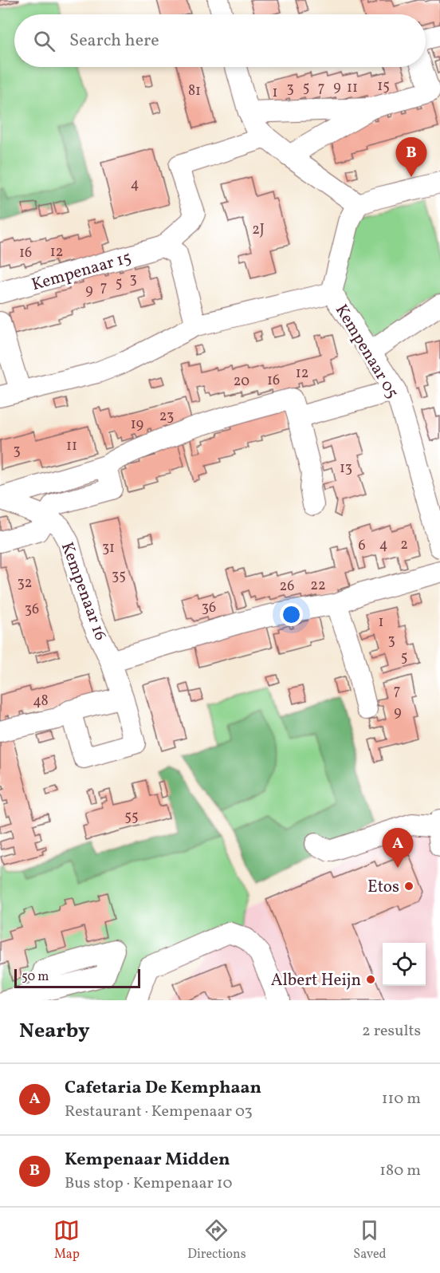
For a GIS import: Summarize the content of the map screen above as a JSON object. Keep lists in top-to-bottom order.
{
  "streets": {
    "street": ["Kempenaar 15", "Kempenaar 05", "Kempenaar 16"]
  },
  "places": ["Etos", "Albert Heijn"],
  "house_numbers": [
    "15",
    "9",
    "5",
    "7",
    "11",
    "3",
    "81",
    "1",
    "4",
    "2J",
    "12",
    "16",
    "3",
    "5",
    "7",
    "9",
    "12",
    "16",
    "20",
    "23",
    "19",
    "11",
    "3",
    "13",
    "4",
    "2",
    "6",
    "31",
    "35",
    "32",
    "22",
    "26",
    "36",
    "36",
    "1",
    "3",
    "5",
    "7",
    "48",
    "9",
    "55"
  ],
  "scale_bar": "50 m",
  "page": {
    "search": "Search here",
    "pins": ["B", "A"],
    "scale": "50 m",
    "heading": ["Nearby", "2 results"],
    "list": [
      {
        "mark": "A",
        "name": "Cafetaria De Kemphaan",
        "note": "Restaurant · Kempenaar 03",
        "value": "110 m"
      },
      {
        "mark": "B",
        "name": "Kempenaar Midden",
        "note": "Bus stop · Kempenaar 10",
        "value": "180 m"
      }
    ],
    "nav": ["Map", "Directions", "Saved"]
  }
}
